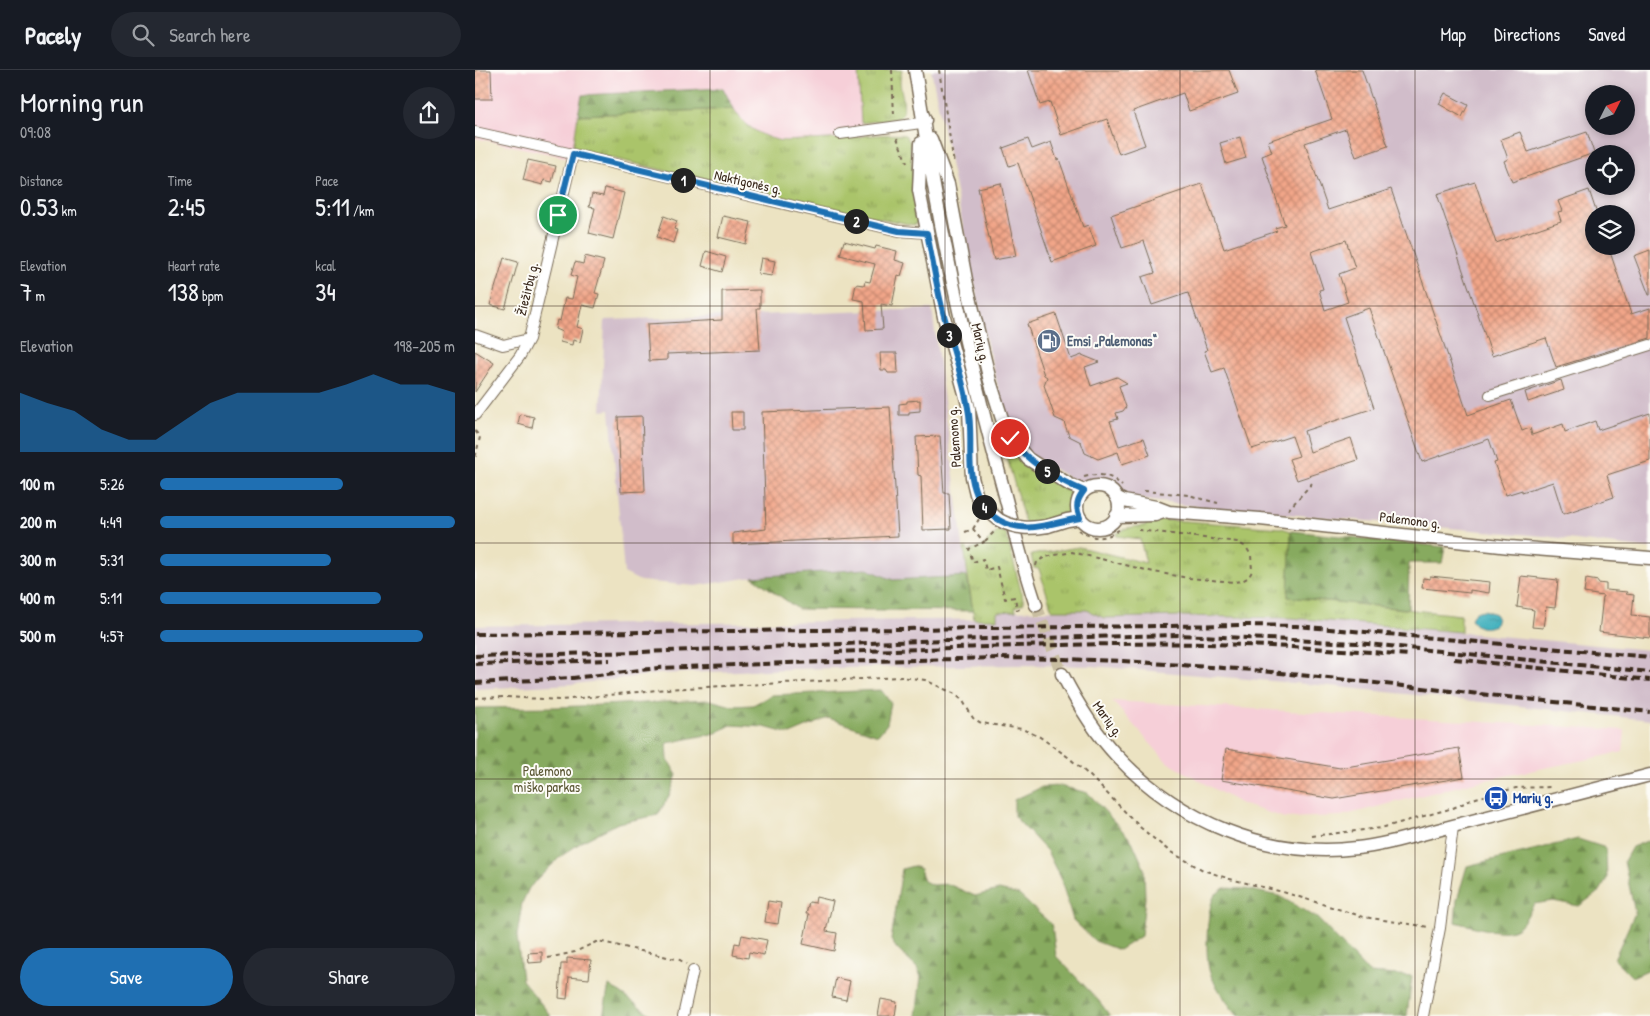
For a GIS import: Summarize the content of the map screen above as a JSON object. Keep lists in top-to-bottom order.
{
  "streets": {
    "street": [
      "Naktigonės g.",
      "Žiežirbų g.",
      "Marių g.",
      "Palemono g."
    ]
  },
  "crossings": [
    ["Naktigonės g.", "Žiežirbų g."],
    ["Naktigonės g.", "Palemono g."],
    ["Marių g.", "Palemono g."]
  ],
  "parks": ["Palemono miško parkas"],
  "places": {
    "fuel station": ["Emsi „Palemonas“"],
    "bus stop": ["Marių g."]
  },
  "north": "top right",
  "page": {
    "header": "Pacely",
    "search": "Search here",
    "nav": ["Map", "Directions", "Saved"],
    "heading": ["Morning run", "09:08"],
    "stats": [
      ["Distance", "0.53 km"],
      ["Time", "2:45"],
      ["Pace", "5:11 /km"],
      ["Elevation", "7 m"],
      ["Heart rate", "138 bpm"],
      ["kcal", "34"]
    ],
    "pins": [
      "1",
      "2",
      "3",
      "5",
      "4"
    ],
    "chart": ["Elevation", "198–205 m"],
    "list": [
      {
        "name": "100 m",
        "note": "5:26"
      },
      {
        "name": "200 m",
        "note": "4:49"
      },
      {
        "name": "300 m",
        "note": "5:31"
      },
      {
        "name": "400 m",
        "note": "5:11"
      },
      {
        "name": "500 m",
        "note": "4:57"
      }
    ],
    "buttons": ["Save", "Share"]
  }
}
